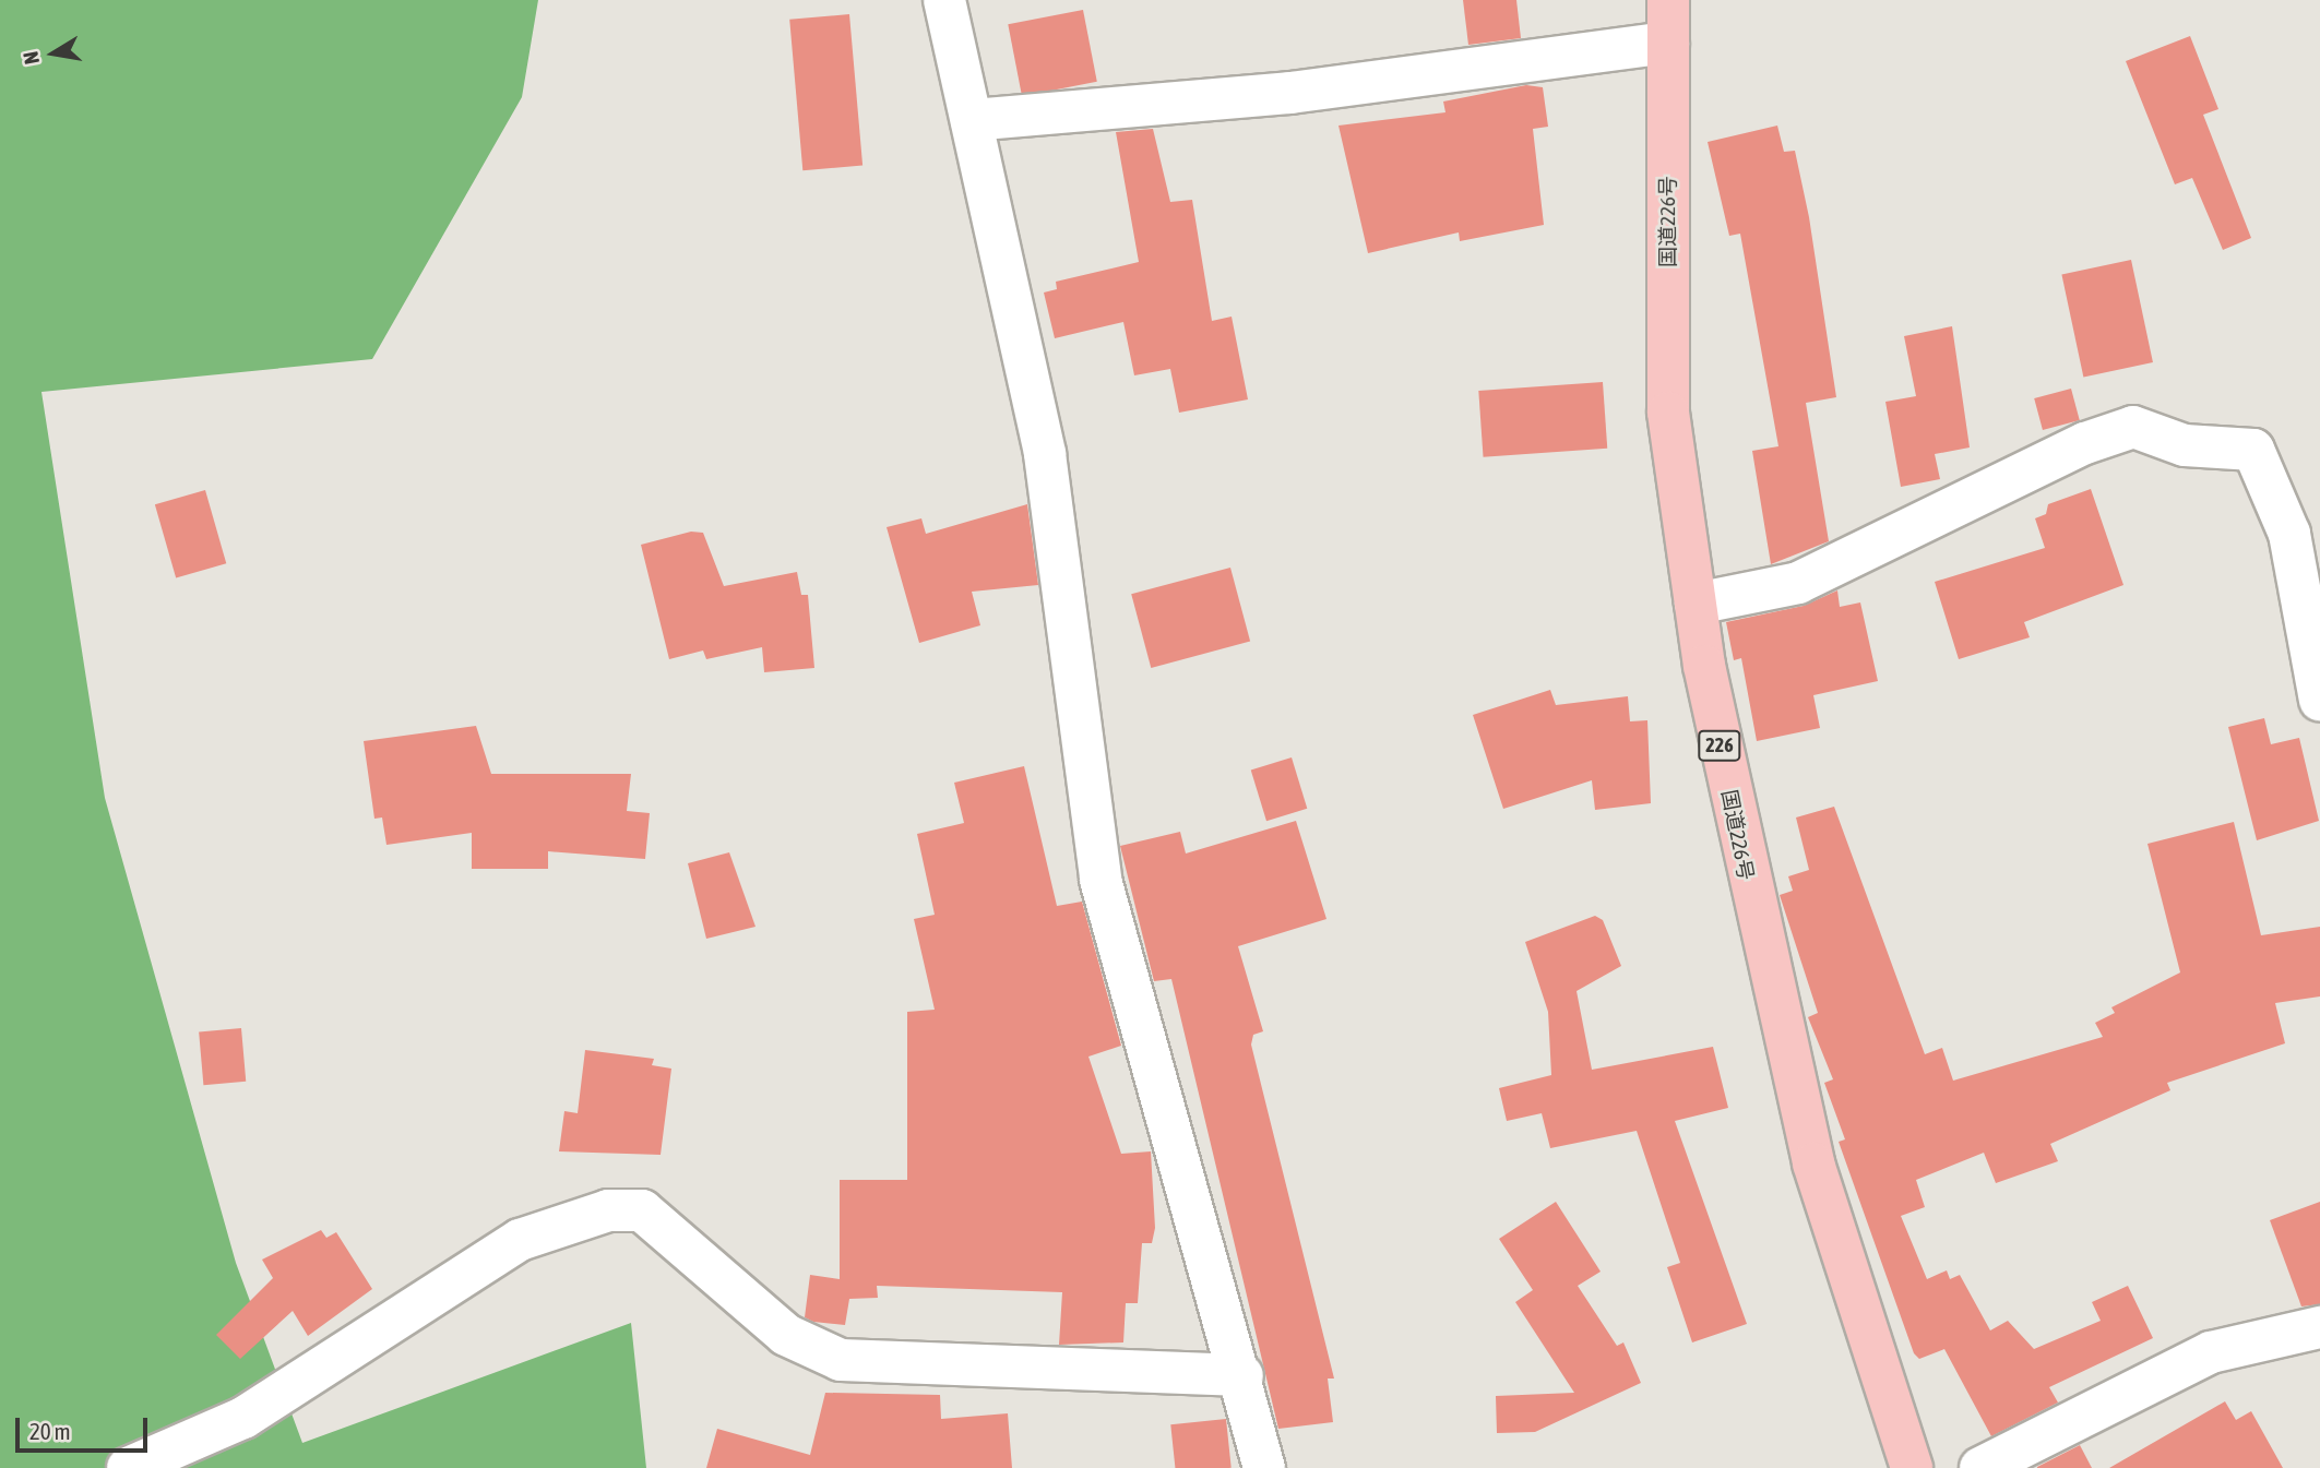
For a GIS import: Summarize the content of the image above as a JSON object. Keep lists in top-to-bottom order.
{
  "streets": {
    "highway": ["国道226号", "226"]
  },
  "scale_bar": "20 m",
  "north": "left"
}
